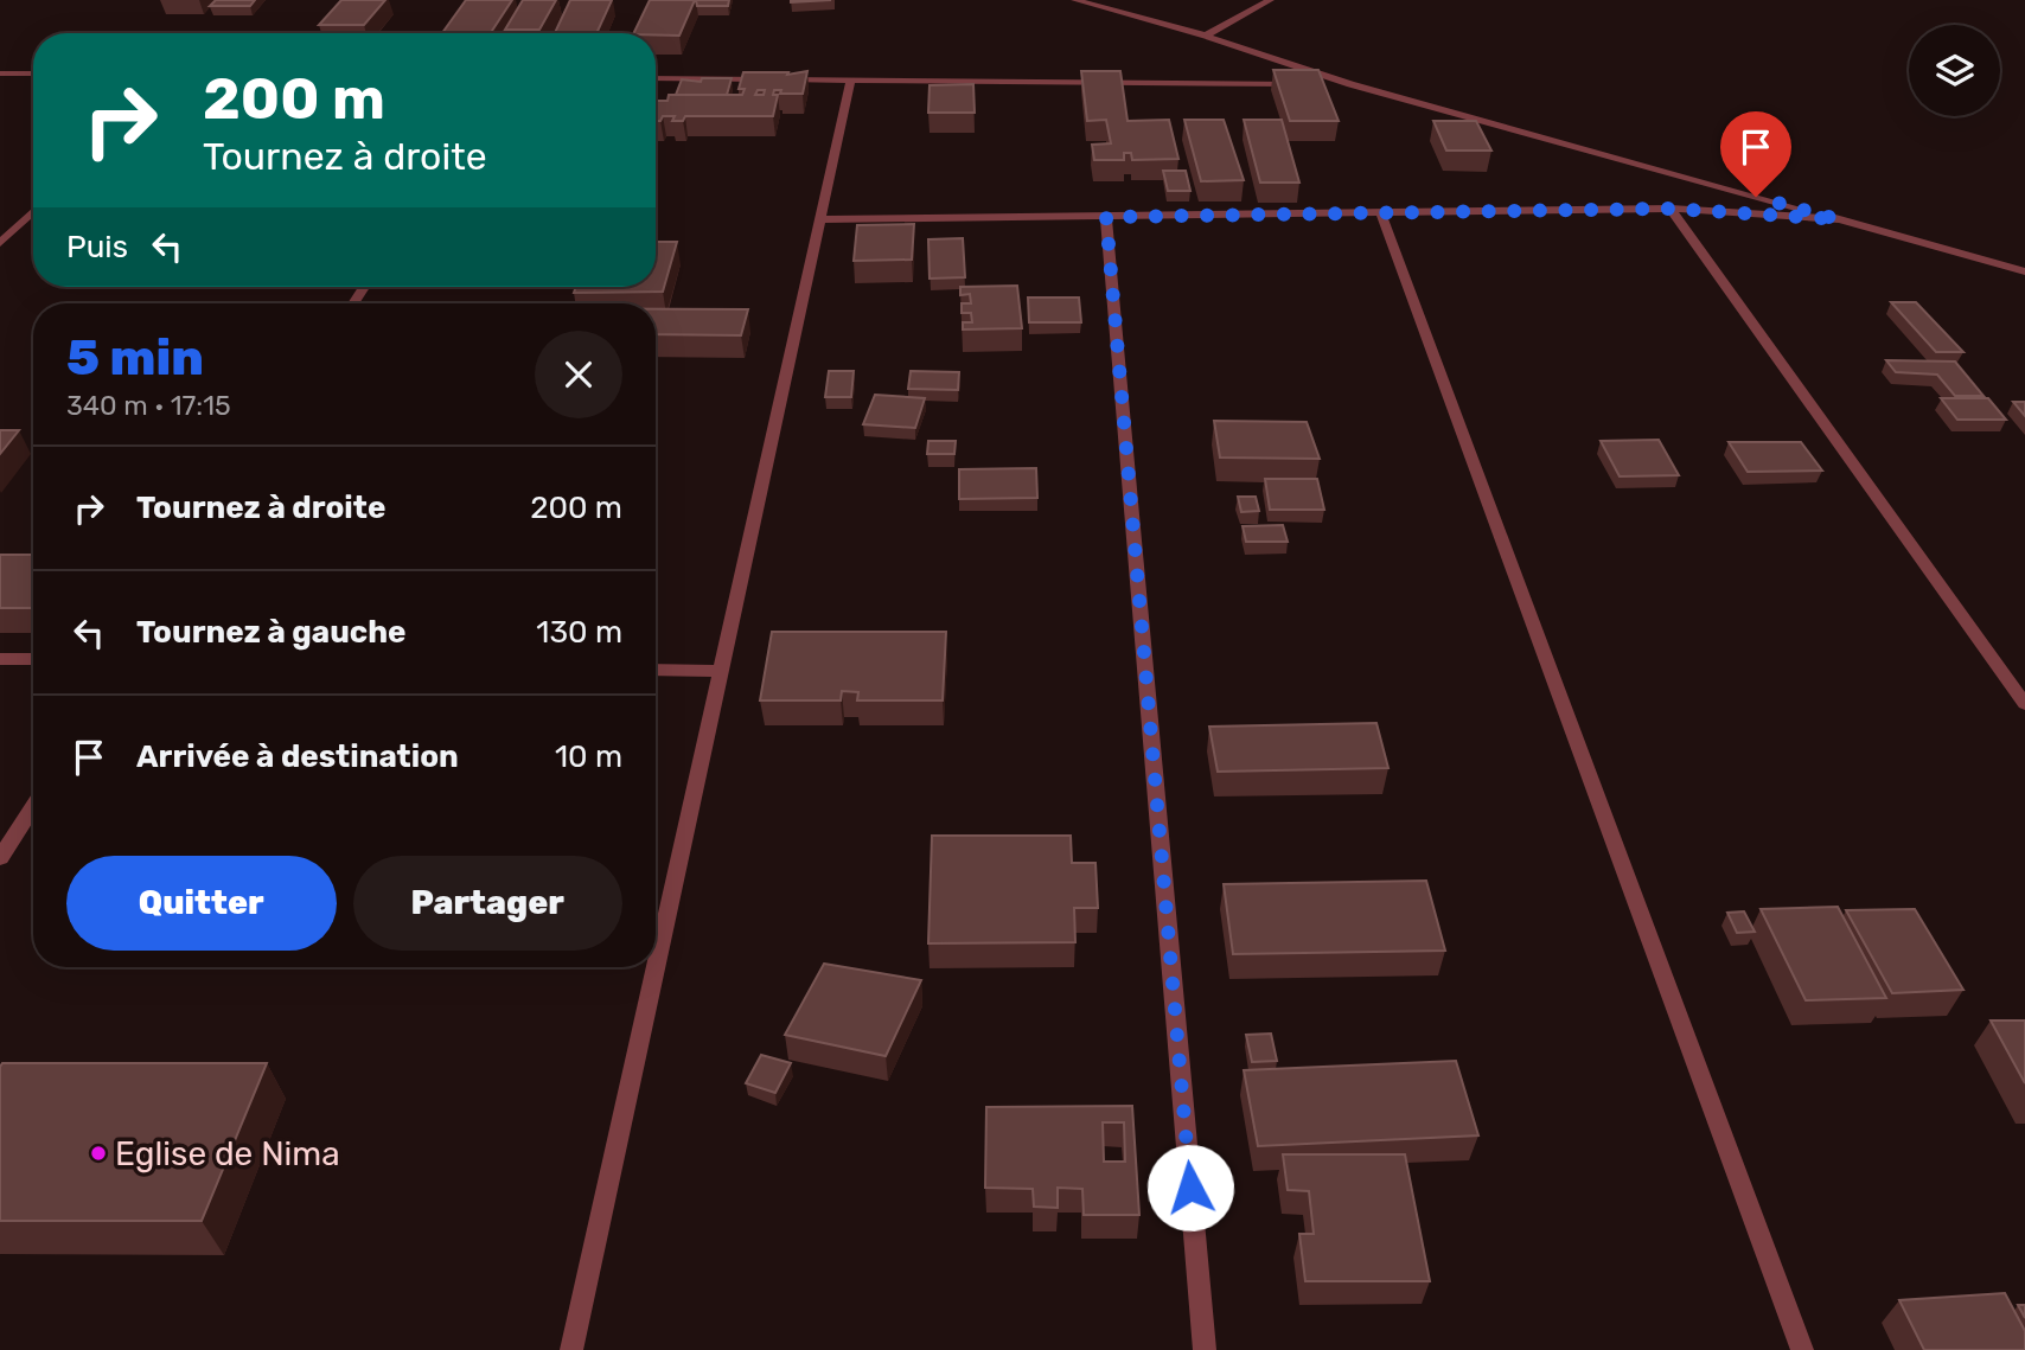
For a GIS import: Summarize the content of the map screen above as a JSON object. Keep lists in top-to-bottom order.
{
  "places": ["Eglise de Nima"],
  "page": {
    "turn": ["200 m", "Tournez à droite"],
    "then": "Puis",
    "heading": ["5 min", "340 m · 17:15"],
    "list": [
      {
        "name": "Tournez à droite",
        "value": "200 m"
      },
      {
        "name": "Tournez à gauche",
        "value": "130 m"
      },
      {
        "name": "Arrivée à destination",
        "value": "10 m"
      }
    ],
    "buttons": ["Quitter", "Partager"]
  }
}
